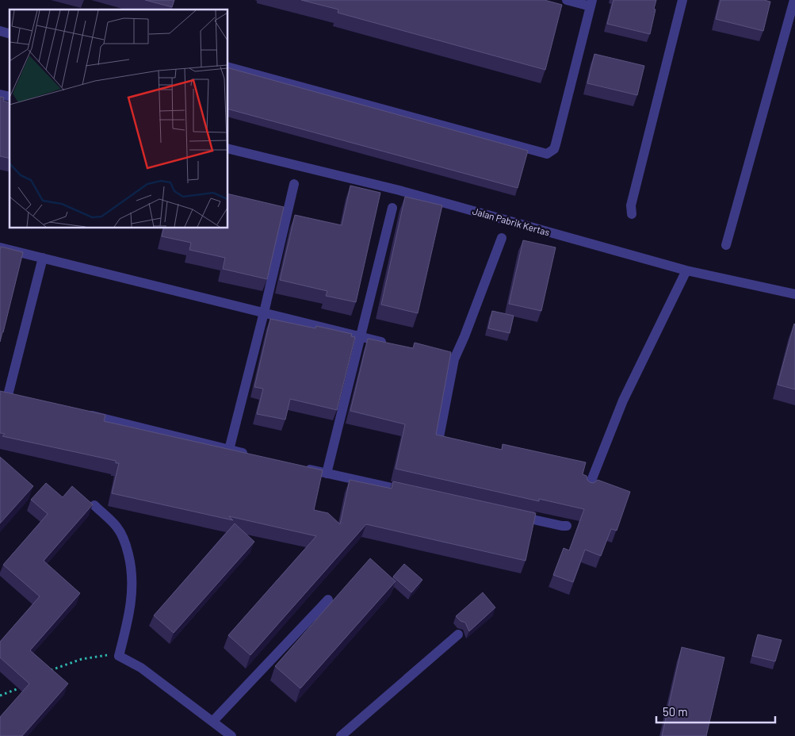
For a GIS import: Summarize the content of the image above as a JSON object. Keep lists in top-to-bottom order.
{
  "streets": {
    "street": ["Jalan Pabrik Kertas"]
  },
  "scale_bar": "50 m"
}
